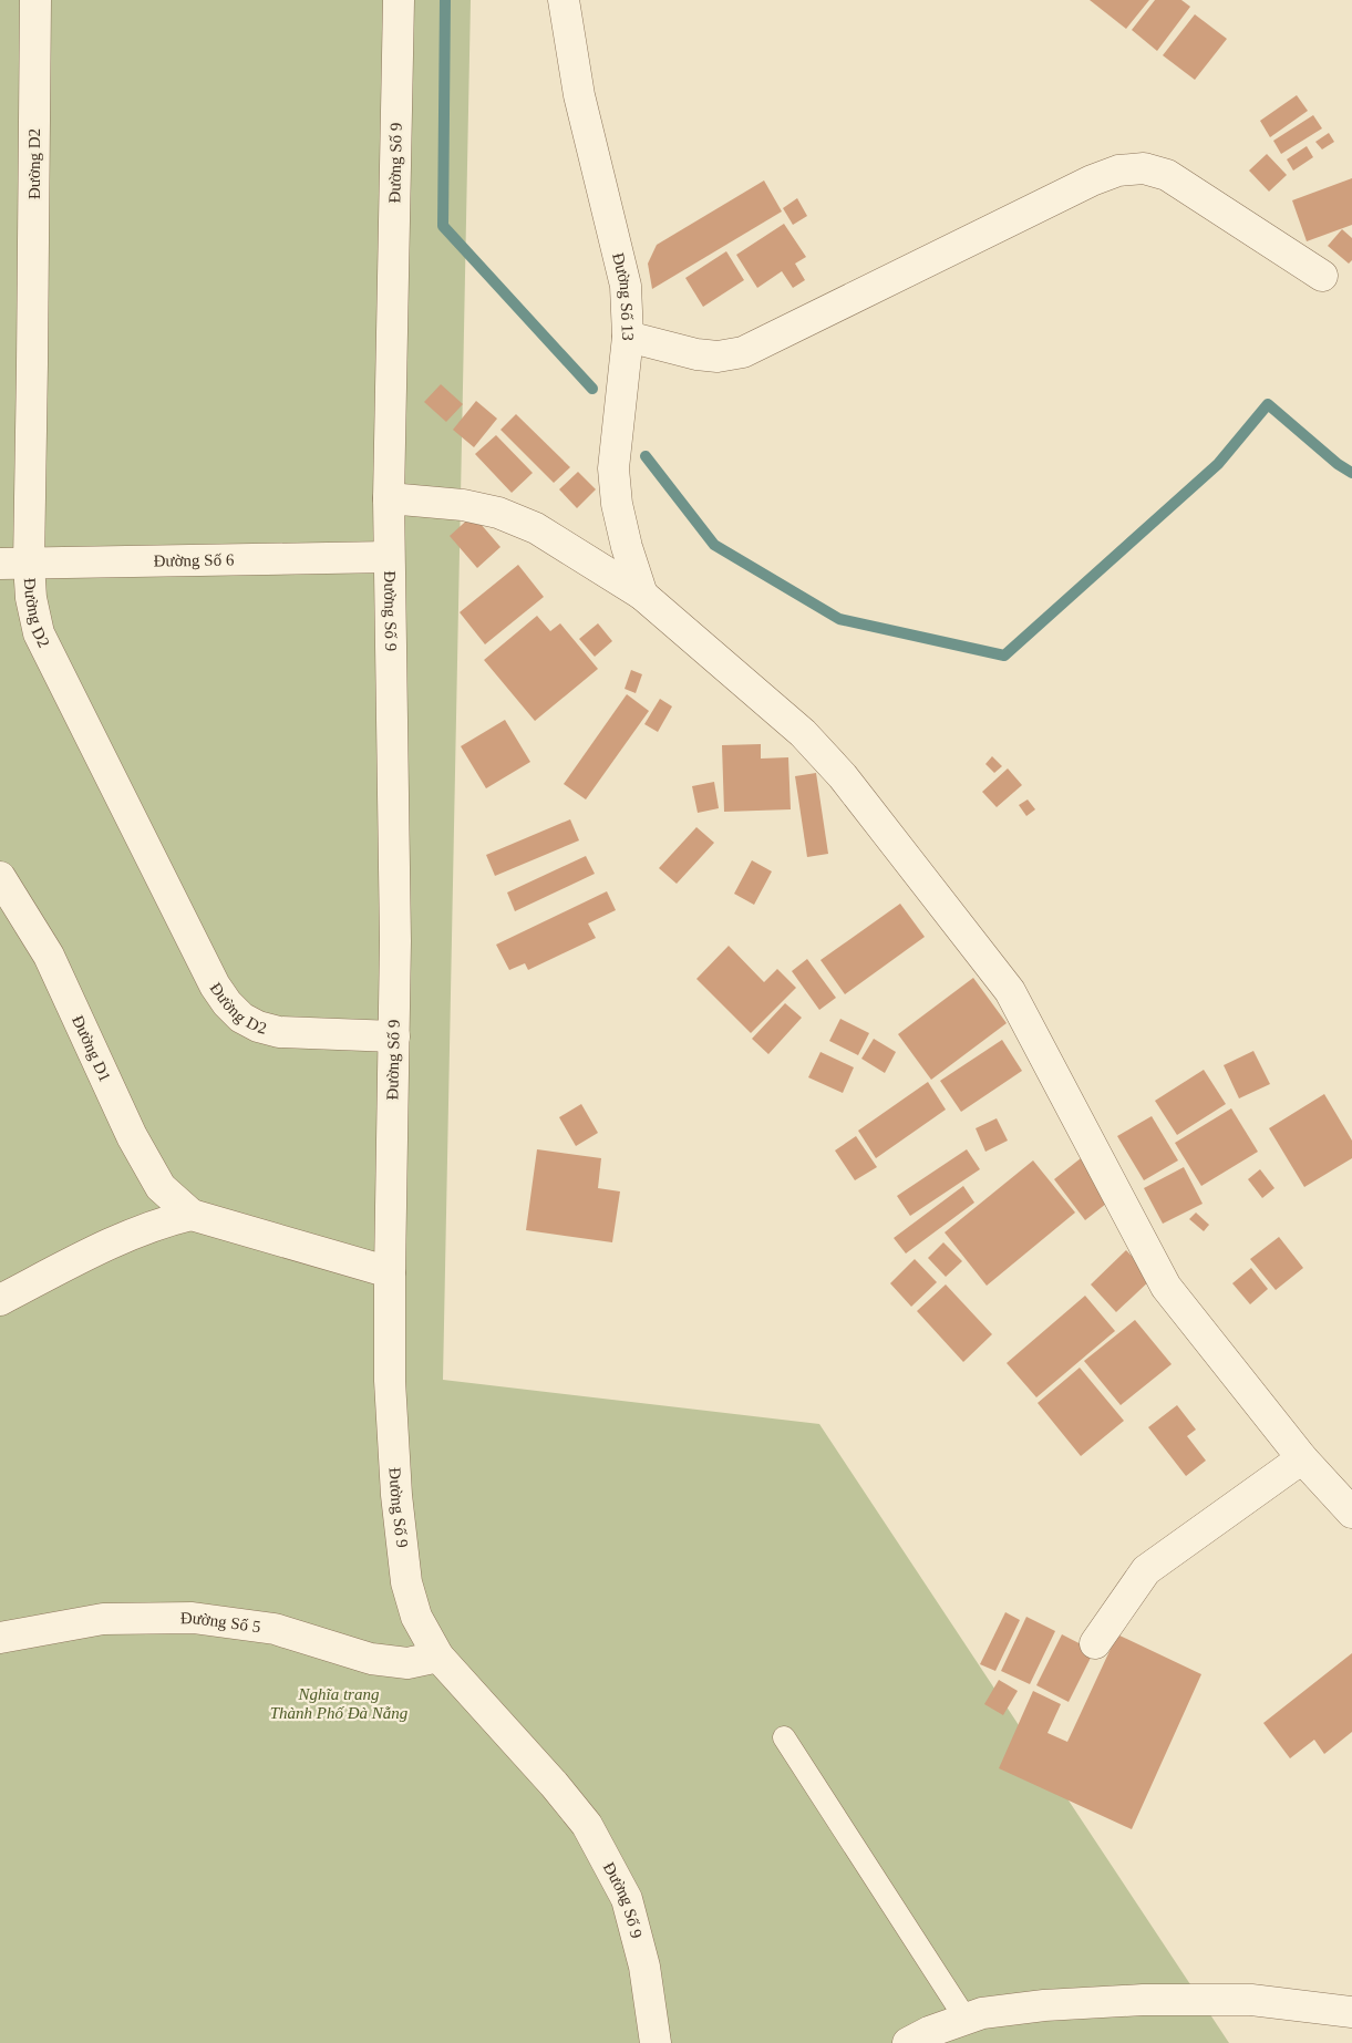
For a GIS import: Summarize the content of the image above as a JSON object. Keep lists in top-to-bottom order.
{
  "streets": {
    "street": [
      "Đường Số 9",
      "Đường D2",
      "Đường Số 13",
      "Đường Số 6",
      "Đường D1",
      "Đường Số 5"
    ]
  },
  "crossings": [
    ["Đường Số 9", "Đường D2"],
    ["Đường Số 9", "Đường Số 6"],
    ["Đường Số 9", "Đường D1"],
    ["Đường Số 9", "Đường Số 5"],
    ["Đường D2", "Đường Số 6"]
  ],
  "parks": ["Nghĩa trang Thành Phố Đà Nẵng"]
}
